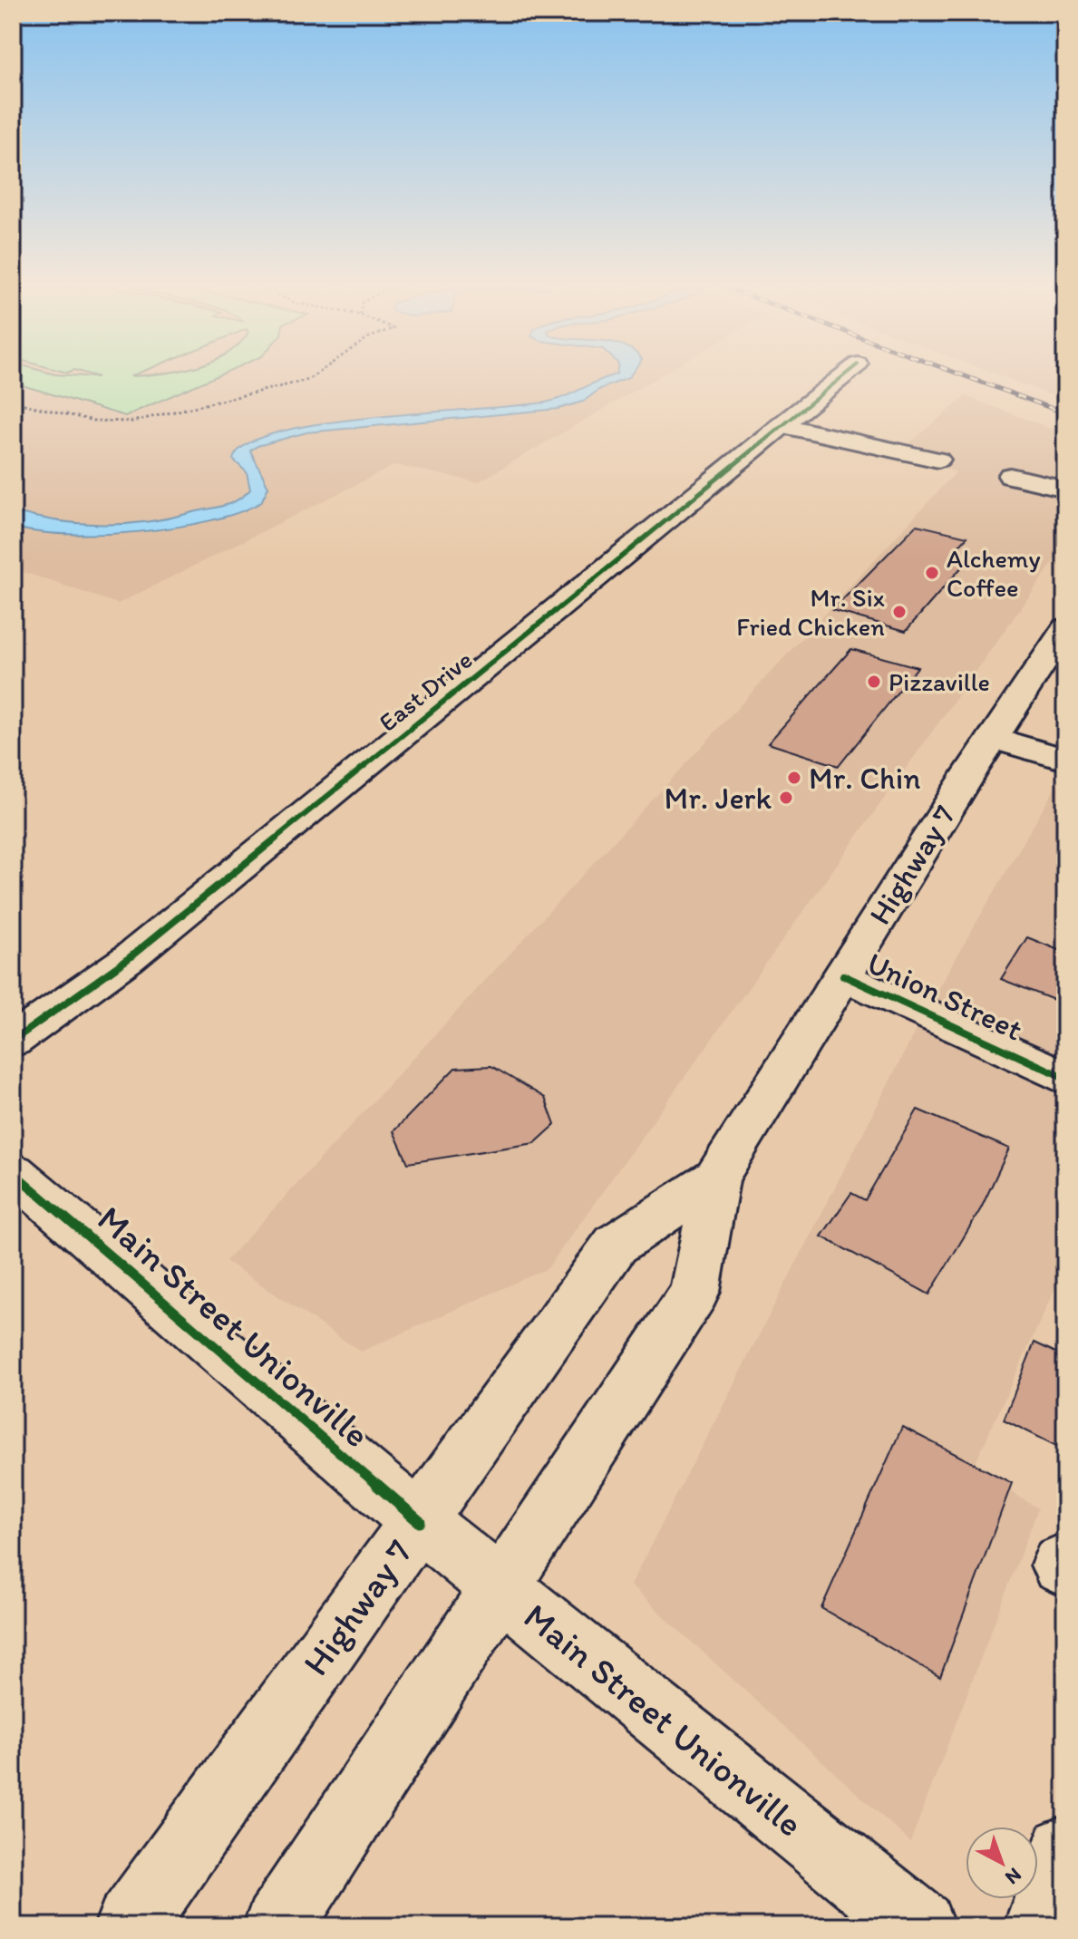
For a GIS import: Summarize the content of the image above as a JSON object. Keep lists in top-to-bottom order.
{
  "streets": {
    "main road": [
      "East Drive",
      "Highway 7",
      "Union Street",
      "Main Street Unionville"
    ]
  },
  "crossings": [
    ["Highway 7", "Union Street"],
    ["Highway 7", "Main Street Unionville"]
  ],
  "places": [
    "Alchemy Coffee",
    "Mr. Six Fried Chicken",
    "Pizzaville",
    "Mr. Chin",
    "Mr. Jerk"
  ],
  "north": "bottom right"
}
